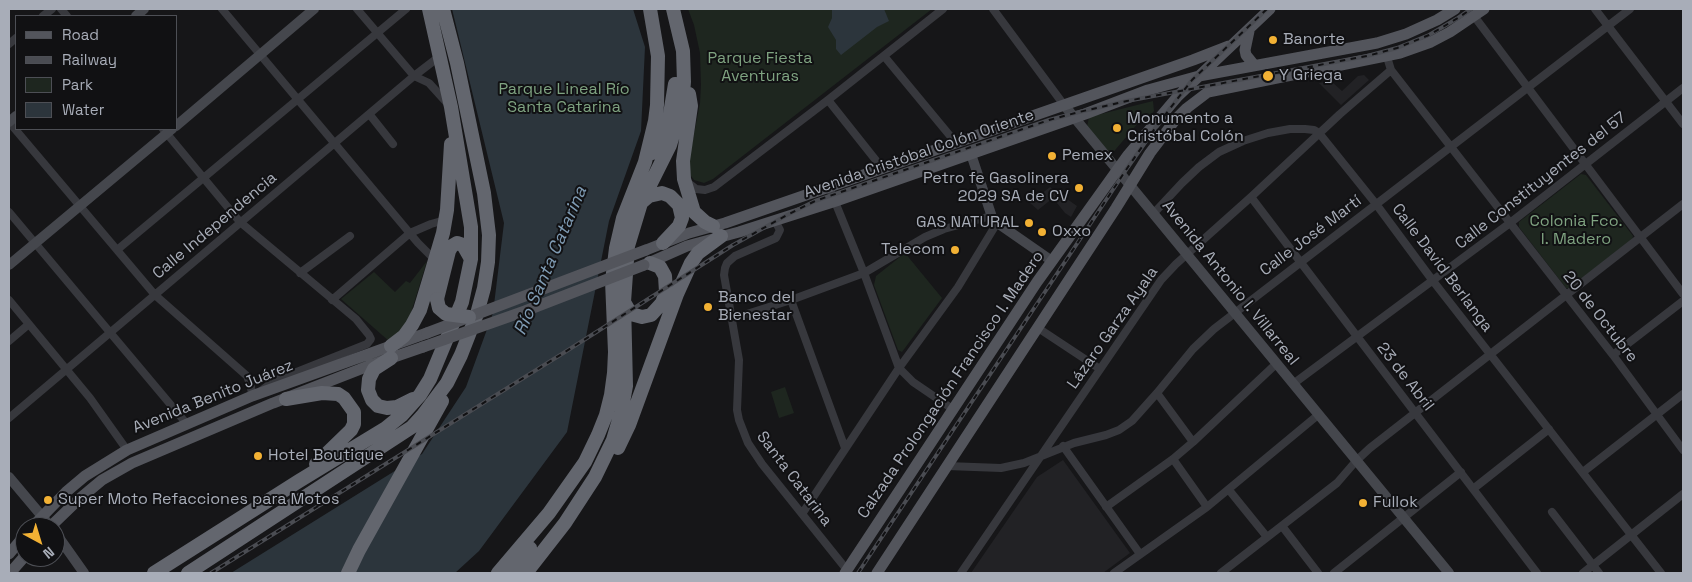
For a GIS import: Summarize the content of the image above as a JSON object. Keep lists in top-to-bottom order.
{
  "streets": {
    "main road": ["Avenida Cristóbal Colón Oriente", "Calzada Prolongación Francisco I. Madero", "Avenida Benito Juárez"],
    "street": [
      "Calle Constituyentes del 57",
      "Calle Independencia",
      "Calle José Martí",
      "Calle David Berlanga",
      "Avenida Antonio I. Villarreal",
      "20 de Octubre",
      "Lázaro Garza Ayala",
      "23 de Abril",
      "Santa Catarina"
    ]
  },
  "crossings": [
    ["Avenida Cristóbal Colón Oriente", "Avenida Antonio I. Villarreal"],
    ["Avenida Cristóbal Colón Oriente", "Calzada Prolongación Francisco I. Madero"],
    ["Avenida Cristóbal Colón Oriente", "Avenida Benito Juárez"],
    ["Avenida Cristóbal Colón Oriente", "Santa Catarina"],
    ["Calle Constituyentes del 57", "Calle David Berlanga"],
    ["Calle Constituyentes del 57", "Avenida Antonio I. Villarreal"],
    ["Calle Constituyentes del 57", "20 de Octubre"],
    ["Calle Constituyentes del 57", "23 de Abril"],
    ["Calle José Martí", "Calle David Berlanga"],
    ["Calle José Martí", "Avenida Antonio I. Villarreal"],
    ["Calle José Martí", "20 de Octubre"],
    ["Calle José Martí", "Lázaro Garza Ayala"],
    ["Calle José Martí", "23 de Abril"],
    ["Calle David Berlanga", "Lázaro Garza Ayala"],
    ["Avenida Antonio I. Villarreal", "Lázaro Garza Ayala"],
    ["Avenida Antonio I. Villarreal", "Calzada Prolongación Francisco I. Madero"],
    ["20 de Octubre", "Lázaro Garza Ayala"],
    ["Lázaro Garza Ayala", "23 de Abril"],
    ["Calzada Prolongación Francisco I. Madero", "Santa Catarina"]
  ],
  "water": ["Río Santa Catarina"],
  "parks": ["Parque Fiesta Aventuras", "Parque Lineal Río Santa Catarina", "Colonia Fco. I. Madero"],
  "places": [
    "Banorte",
    "Y Griega",
    "Monumento a Cristóbal Colón",
    "Pemex",
    "Petro fe Gasolinera 2029 SA de CV",
    "GAS NATURAL",
    "Oxxo",
    "Telecom",
    "Banco del Bienestar",
    "Hotel Boutique",
    "Super Moto Refacciones para Motos",
    "Fullok"
  ],
  "legend": [
    "Road",
    "Railway",
    "Park",
    "Water"
  ],
  "north": "bottom right"
}
